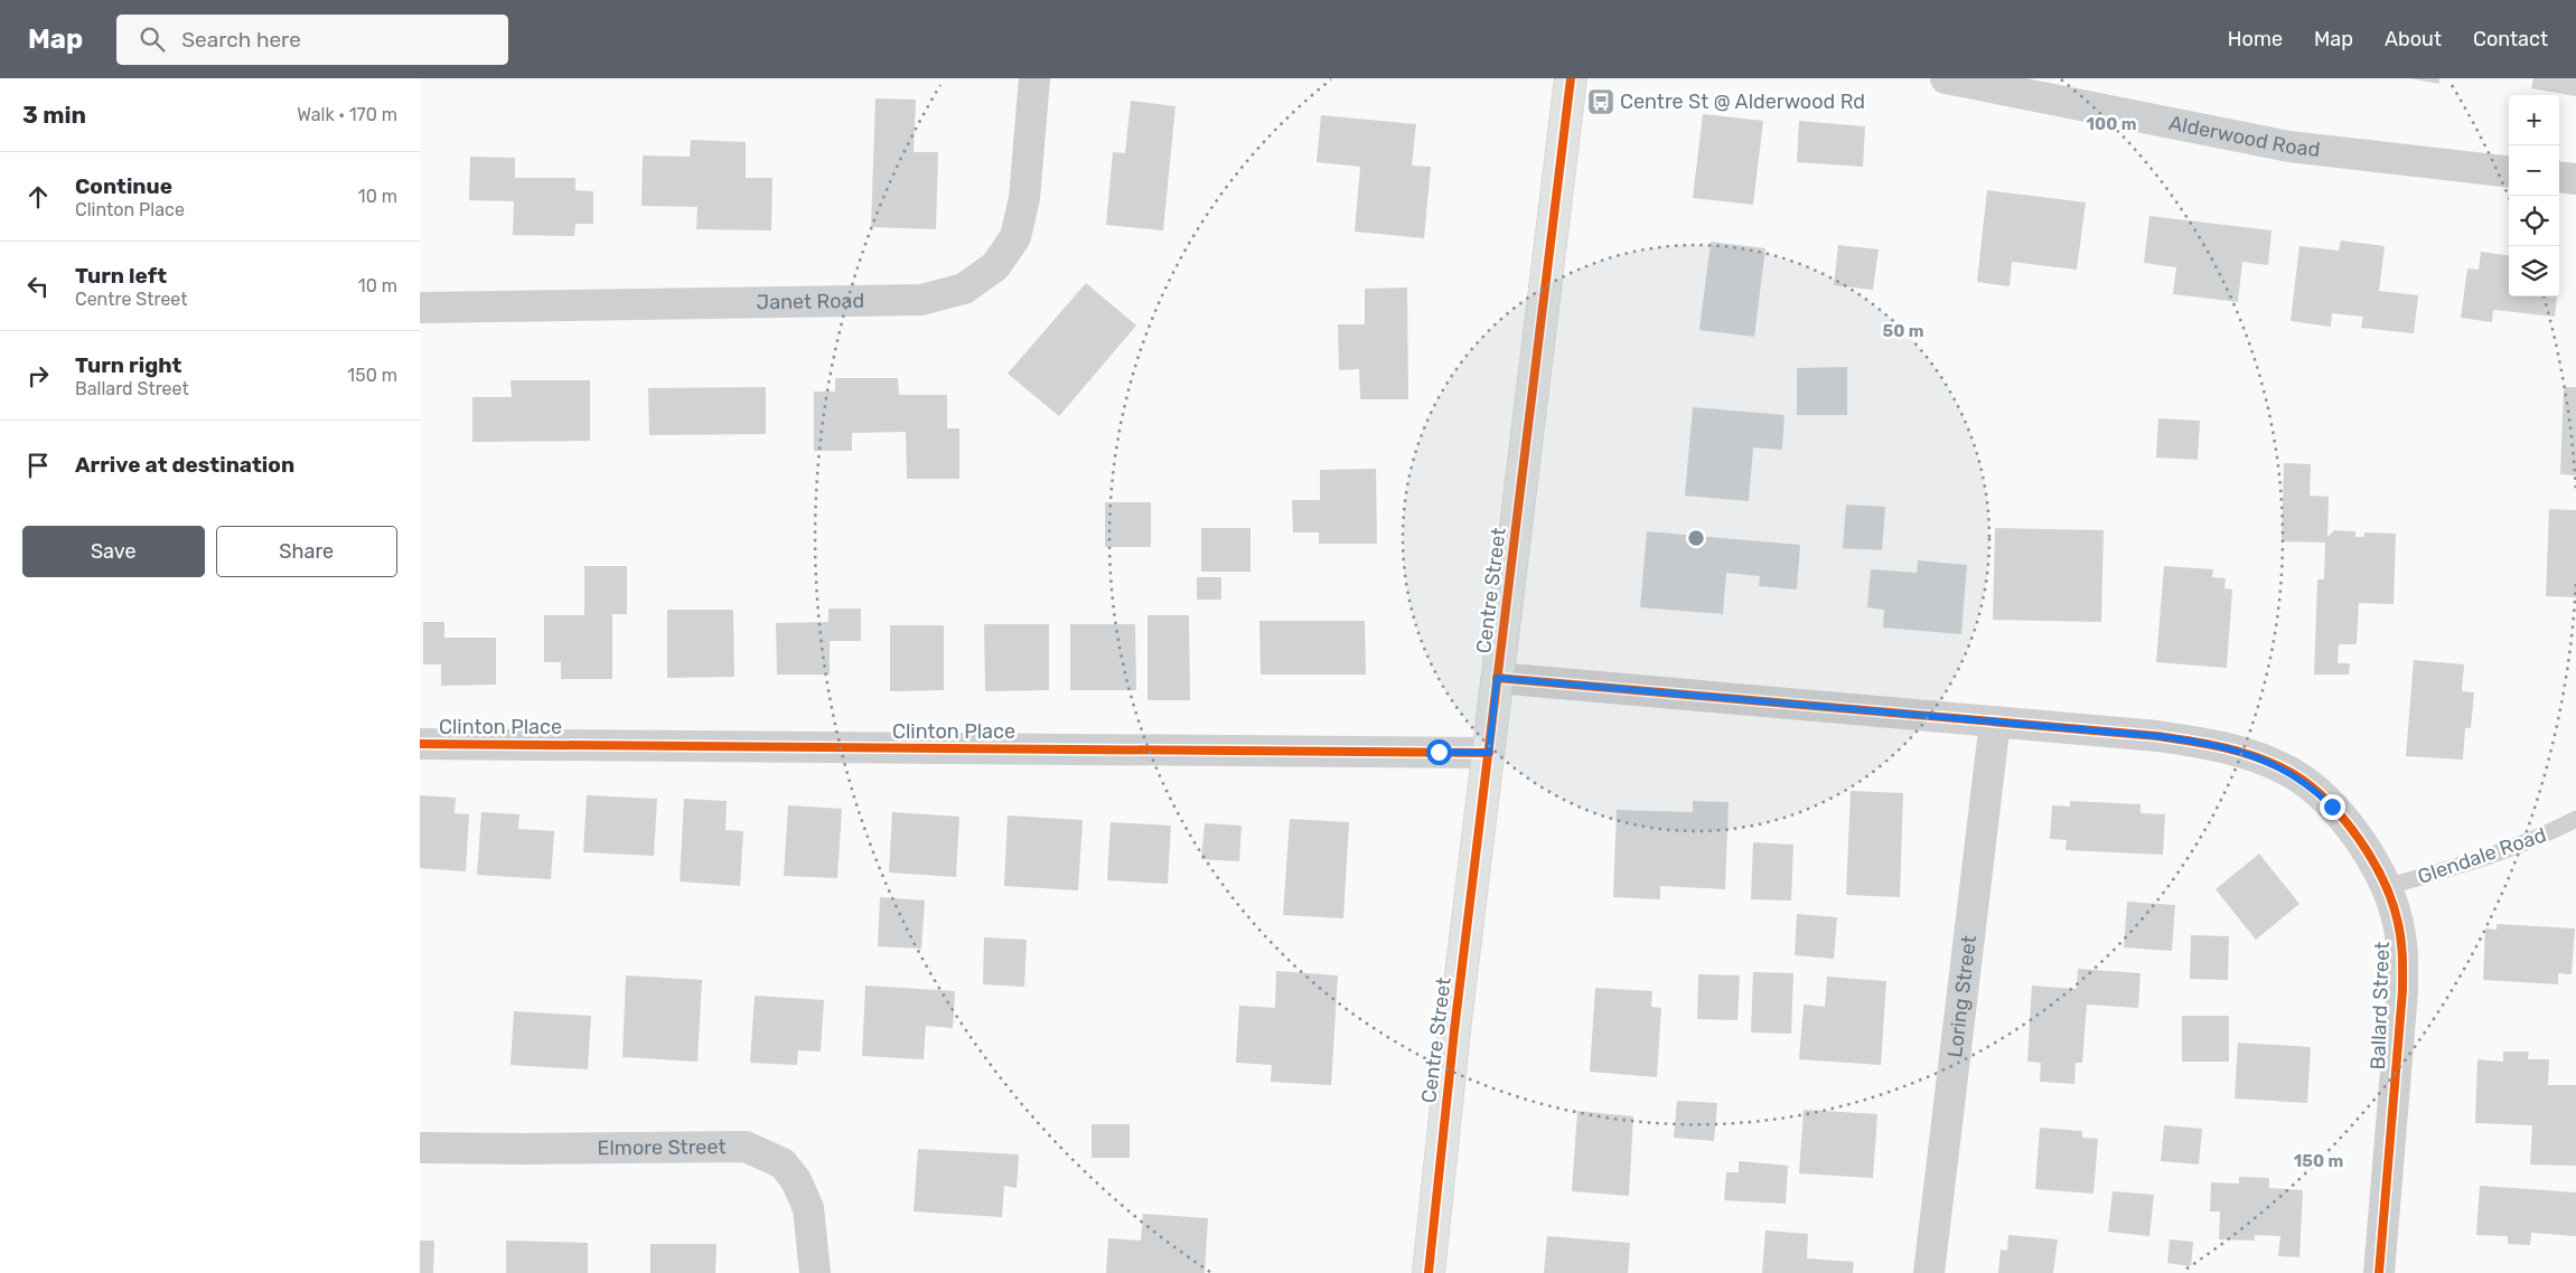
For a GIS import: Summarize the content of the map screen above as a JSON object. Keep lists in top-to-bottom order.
{
  "streets": {
    "main road": ["Centre Street"],
    "street": [
      "Alderwood Road",
      "Janet Road",
      "Clinton Place",
      "Loring Street",
      "Ballard Street",
      "Elmore Street"
    ],
    "lane": ["Glendale Road"]
  },
  "crossings": [
    ["Centre Street", "Clinton Place"],
    ["Centre Street", "Ballard Street"],
    ["Glendale Road", "Ballard Street"],
    ["Loring Street", "Ballard Street"]
  ],
  "places": {
    "bus stop": ["Centre St @ Alderwood Rd"]
  },
  "page": {
    "header": "Map",
    "search": "Search here",
    "nav": [
      "Home",
      "Map",
      "About",
      "Contact"
    ],
    "heading": ["3 min", "Walk · 170 m"],
    "map_buttons": ["+", "−"],
    "list": [
      ["Continue", "Clinton Place", "10 m"],
      ["Turn left", "Centre Street", "10 m"],
      ["Turn right", "Ballard Street", "150 m"],
      "Arrive at destination"
    ],
    "buttons": ["Save", "Share"]
  },
  "rings": ["100 m", "50 m", "150 m"]
}
